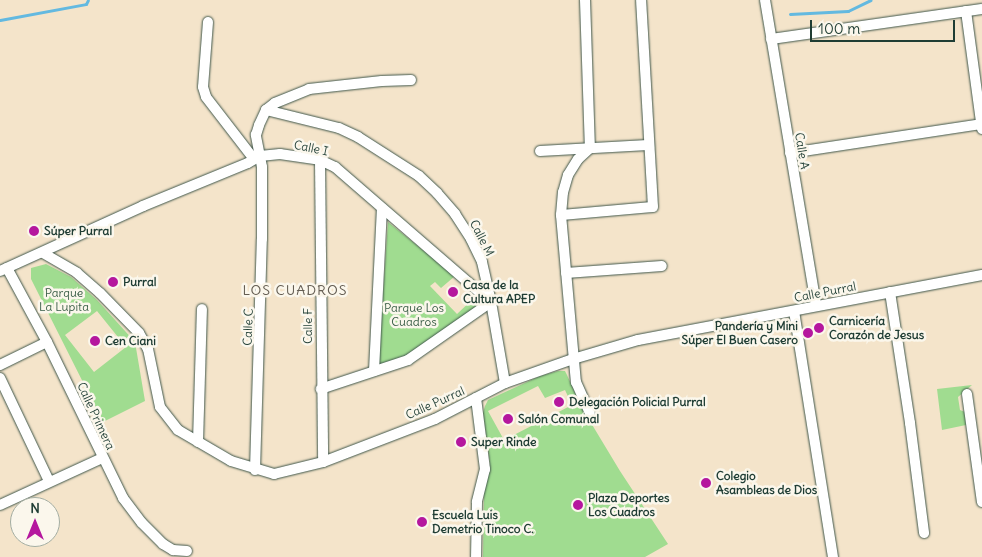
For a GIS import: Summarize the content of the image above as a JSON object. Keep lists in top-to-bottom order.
{
  "streets": {
    "street": [
      "Calle I",
      "Calle A",
      "Calle M",
      "Calle Purral",
      "Calle F",
      "Calle C",
      "Calle Primera"
    ]
  },
  "crossings": [
    ["Calle I", "Calle M"],
    ["Calle I", "Calle Purral"],
    ["Calle I", "Calle F"],
    ["Calle I", "Calle C"],
    ["Calle A", "Calle Purral"],
    ["Calle M", "Calle C"],
    ["Calle Purral", "Calle F"],
    ["Calle Purral", "Calle C"]
  ],
  "districts": ["LOS CUADROS"],
  "parks": ["Parque La Lupita", "Parque Los Cuadros"],
  "places": [
    "Súper Purral",
    "Purral",
    "Casa de la Cultura APEP",
    "Carnicería Corazón de Jesus",
    "Pandería y Mini Súper El Buen Casero",
    "Cen Ciani",
    "Delegación Policial Purral",
    "Salón Comunal",
    "Super Rinde",
    "Colegio Asambleas de Dios",
    "Plaza Deportes Los Cuadros",
    "Escuela Luis Demetrio Tinoco C."
  ],
  "scale_bar": "100 m",
  "north": "top"
}
